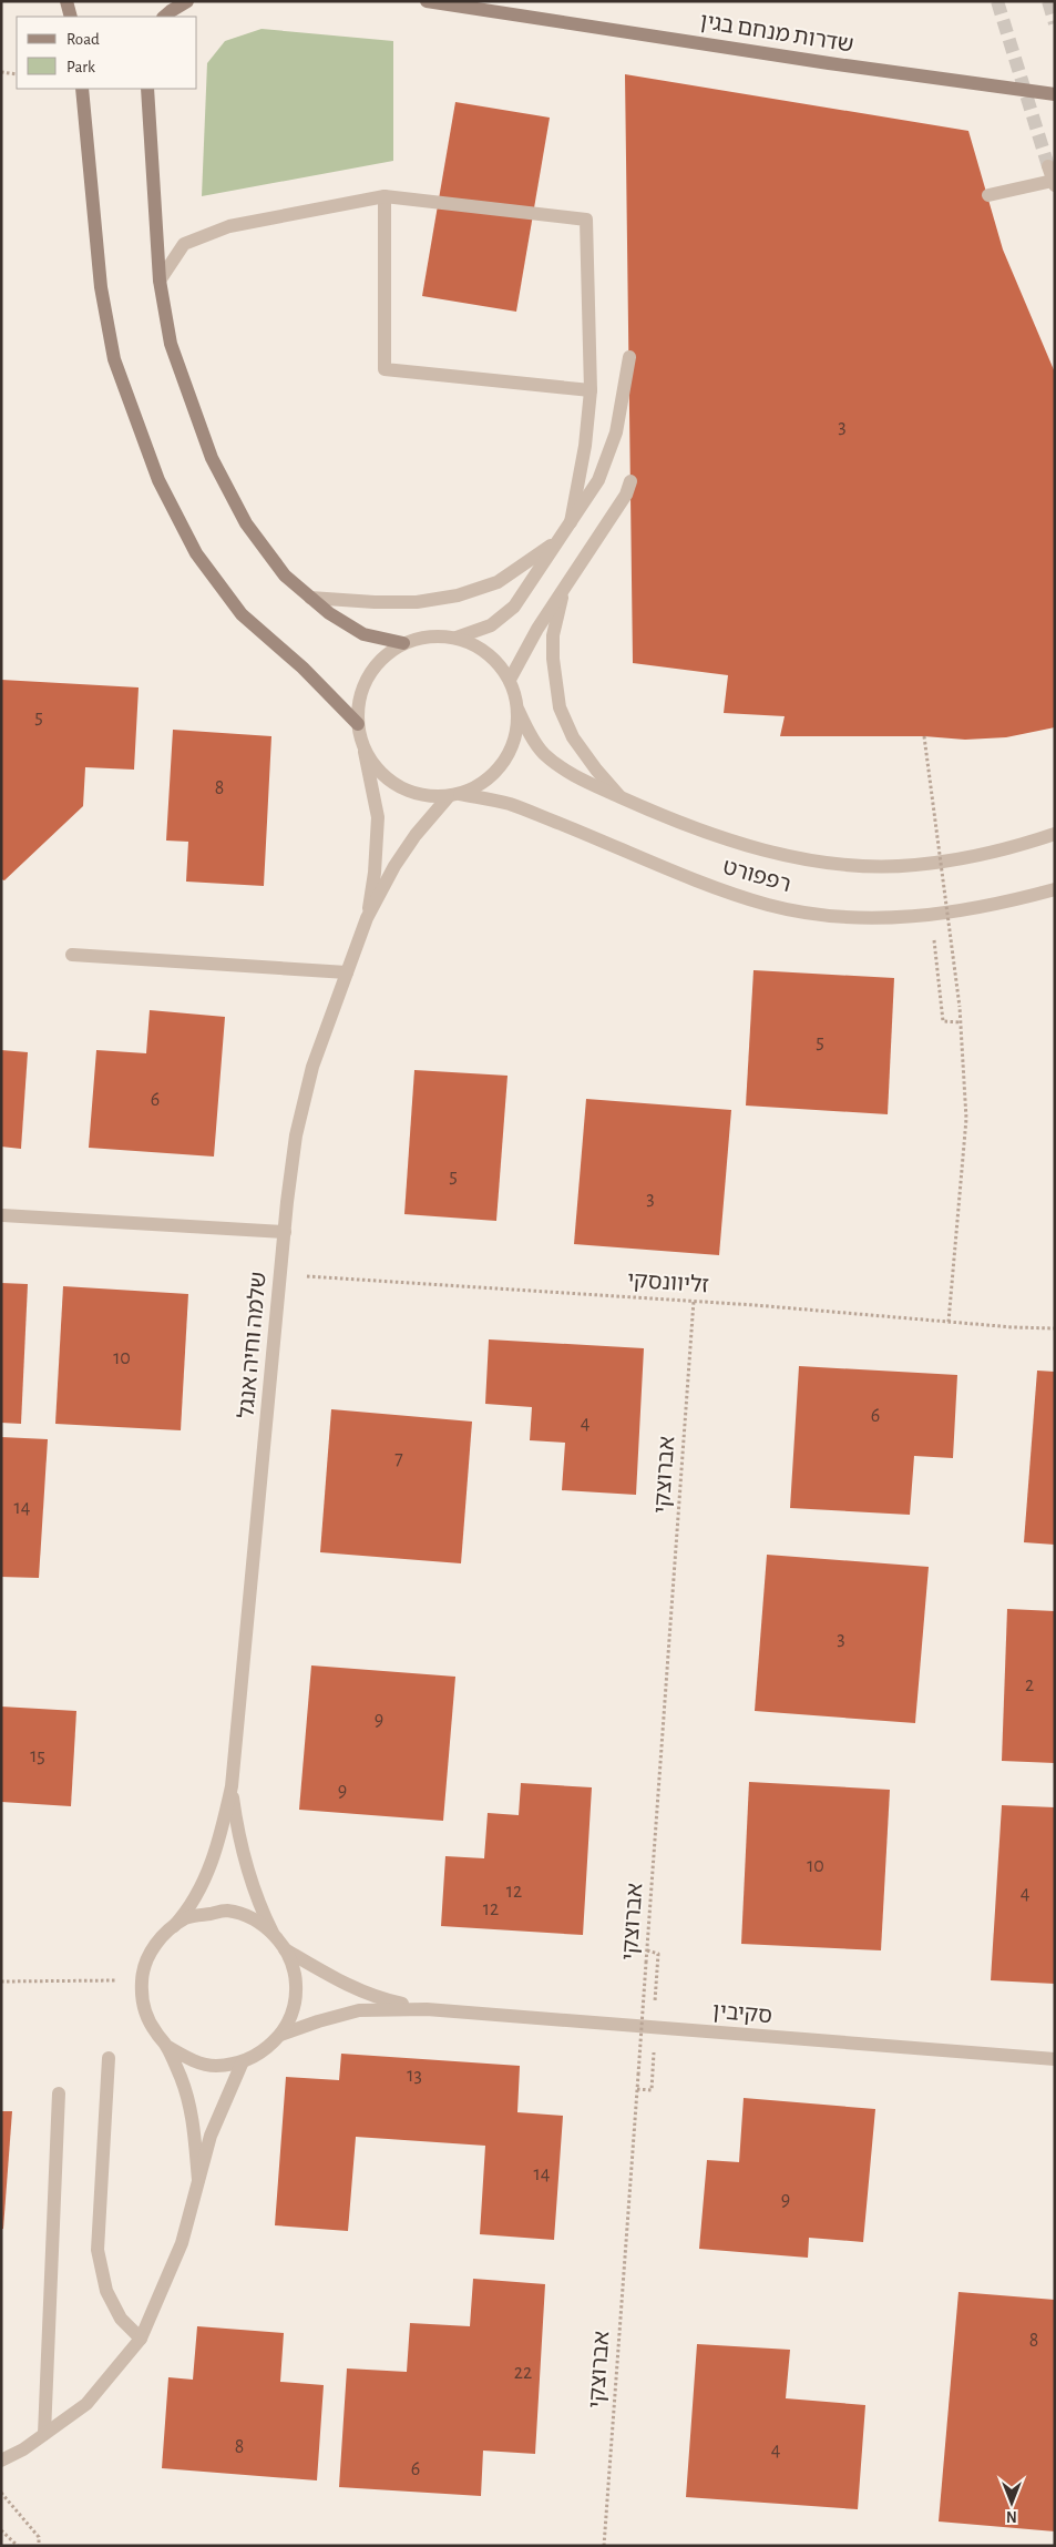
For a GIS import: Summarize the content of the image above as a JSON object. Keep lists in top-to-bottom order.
{
  "streets": {
    "main road": ["שדרות מנחם בגין"],
    "street": ["רפפורט", "שלמה וחיה אנגל", "סקיבין"],
    "path": ["זליוונסקי", "אברוצקי"]
  },
  "crossings": [
    ["רפפורט", "שלמה וחיה אנגל"],
    ["זליוונסקי", "שלמה וחיה אנגל"],
    ["זליוונסקי", "אברוצקי"],
    ["שלמה וחיה אנגל", "סקיבין"]
  ],
  "house_numbers": [
    "3",
    "5",
    "8",
    "5",
    "6",
    "5",
    "3",
    "10",
    "6",
    "4",
    "7",
    "14",
    "3",
    "2",
    "9",
    "15",
    "9",
    "10",
    "12",
    "4",
    "12",
    "13",
    "14",
    "9",
    "8",
    "22",
    "8",
    "4",
    "6"
  ],
  "legend": ["Road", "Park"],
  "north": "bottom"
}
